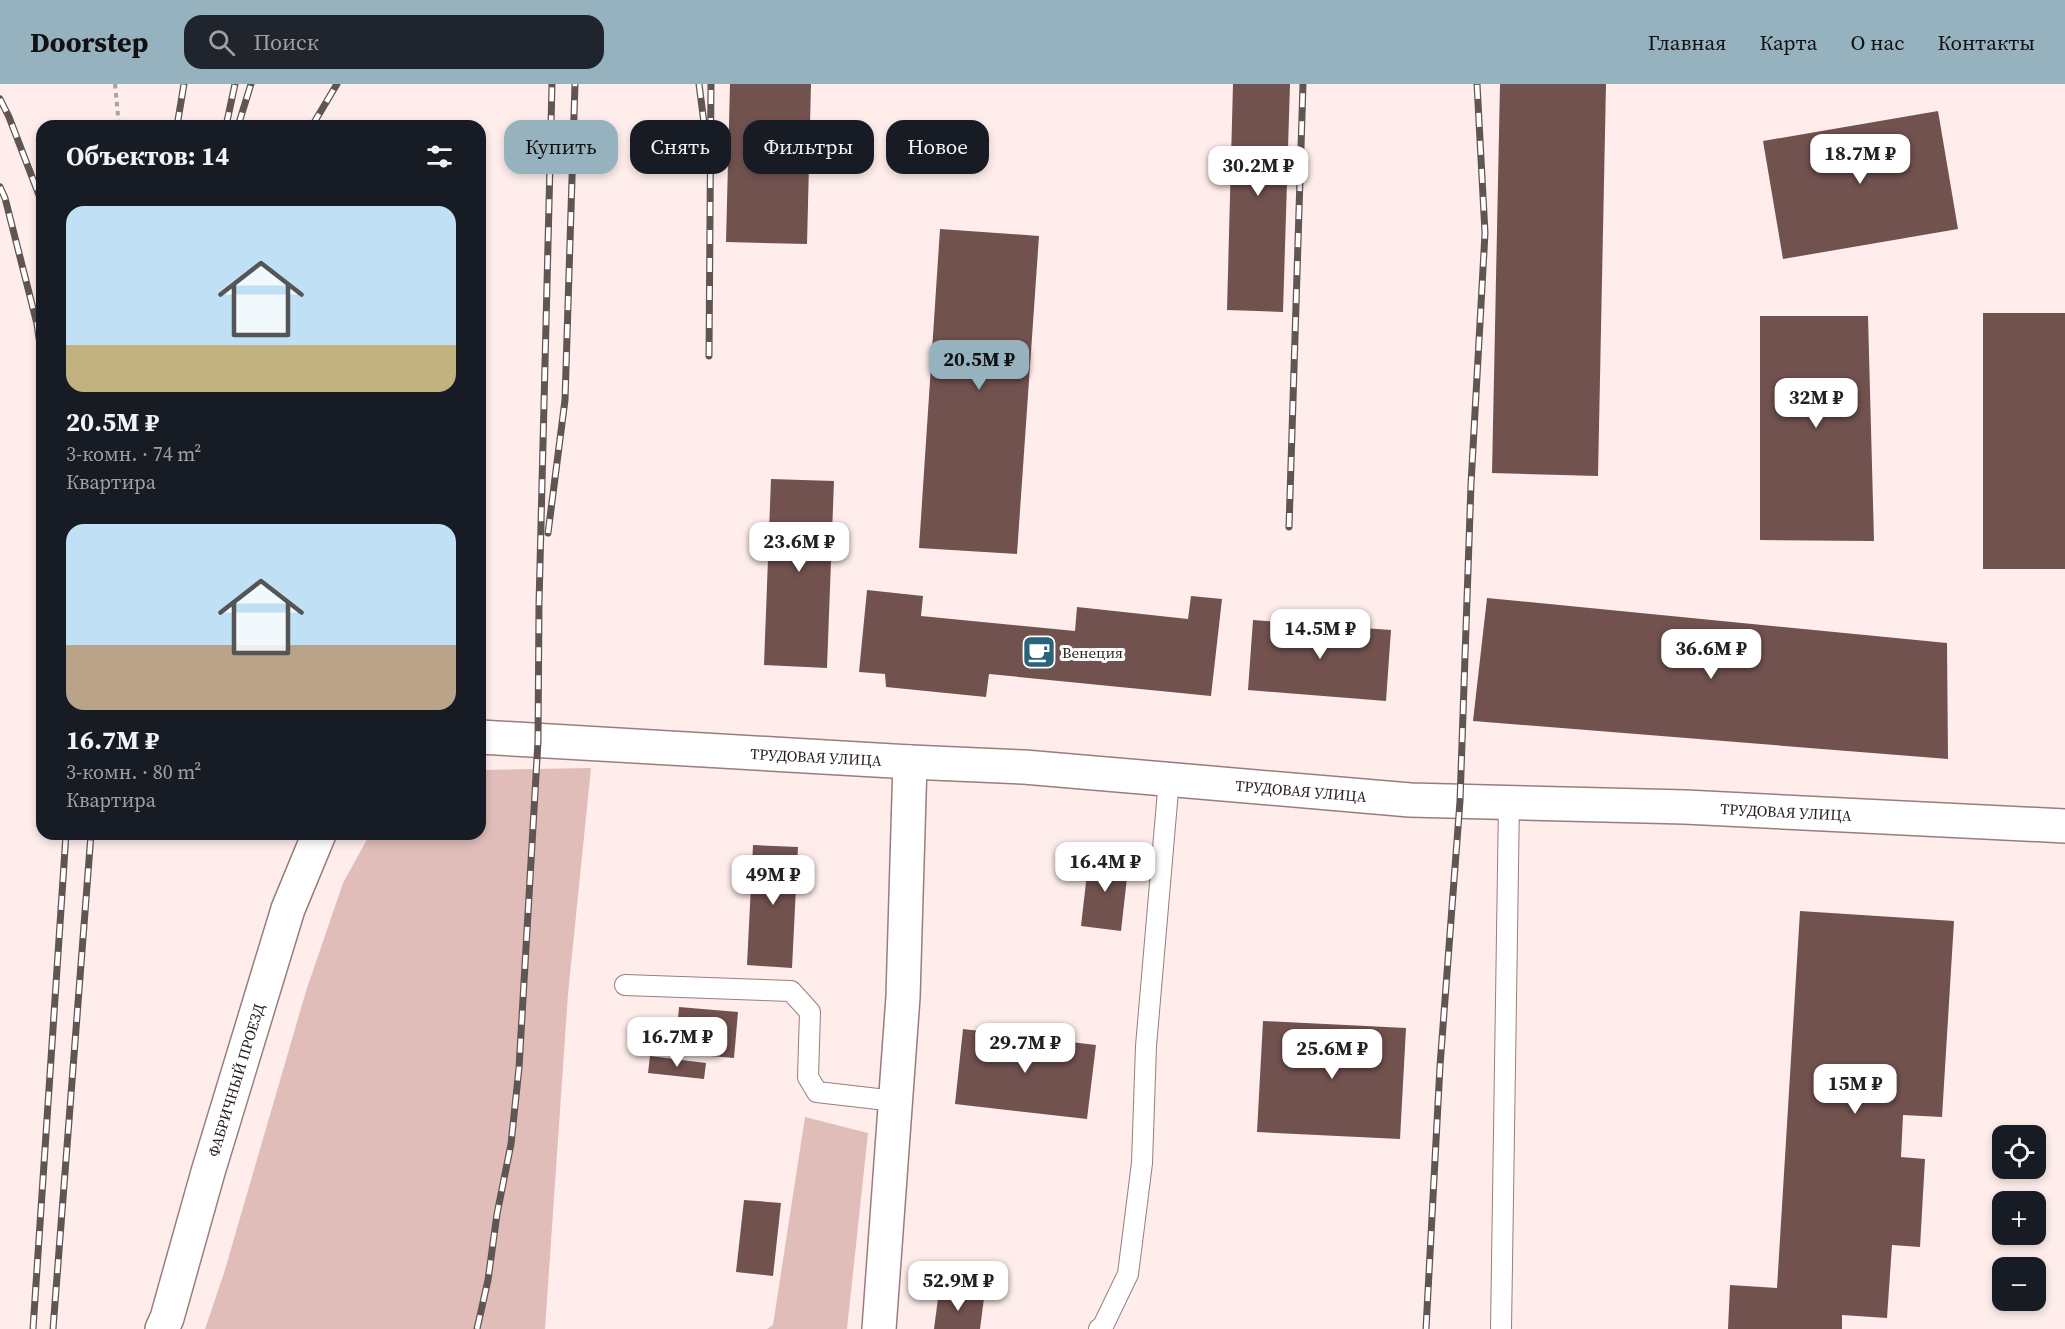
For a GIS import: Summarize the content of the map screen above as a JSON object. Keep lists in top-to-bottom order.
{
  "streets": {
    "main road": ["ТРУДОВАЯ УЛИЦА", "ФАБРИЧНЫЙ ПРОЕЗД"]
  },
  "places": {
    "cafe": ["Венеция"]
  },
  "page": {
    "header": "Doorstep",
    "search": "Поиск",
    "nav": [
      "Главная",
      "Карта",
      "О нас",
      "Контакты"
    ],
    "chip": [
      "Купить",
      "Снять",
      "Фильтры",
      "Новое"
    ],
    "heading": "Объектов: 14",
    "price": [
      "18.7M ₽",
      "30.2M ₽",
      "20.5M ₽",
      "32M ₽",
      "23.6M ₽",
      "14.5M ₽",
      "36.6M ₽",
      "16.4M ₽",
      "49M ₽",
      "16.7M ₽",
      "29.7M ₽",
      "25.6M ₽",
      "15M ₽",
      "52.9M ₽"
    ],
    "list": [
      {
        "name": "20.5M ₽",
        "note": "3-комн. · 74 m² · Квартира"
      },
      {
        "name": "16.7M ₽",
        "note": "3-комн. · 80 m² · Квартира"
      }
    ],
    "map_buttons": ["+", "−"]
  }
}
